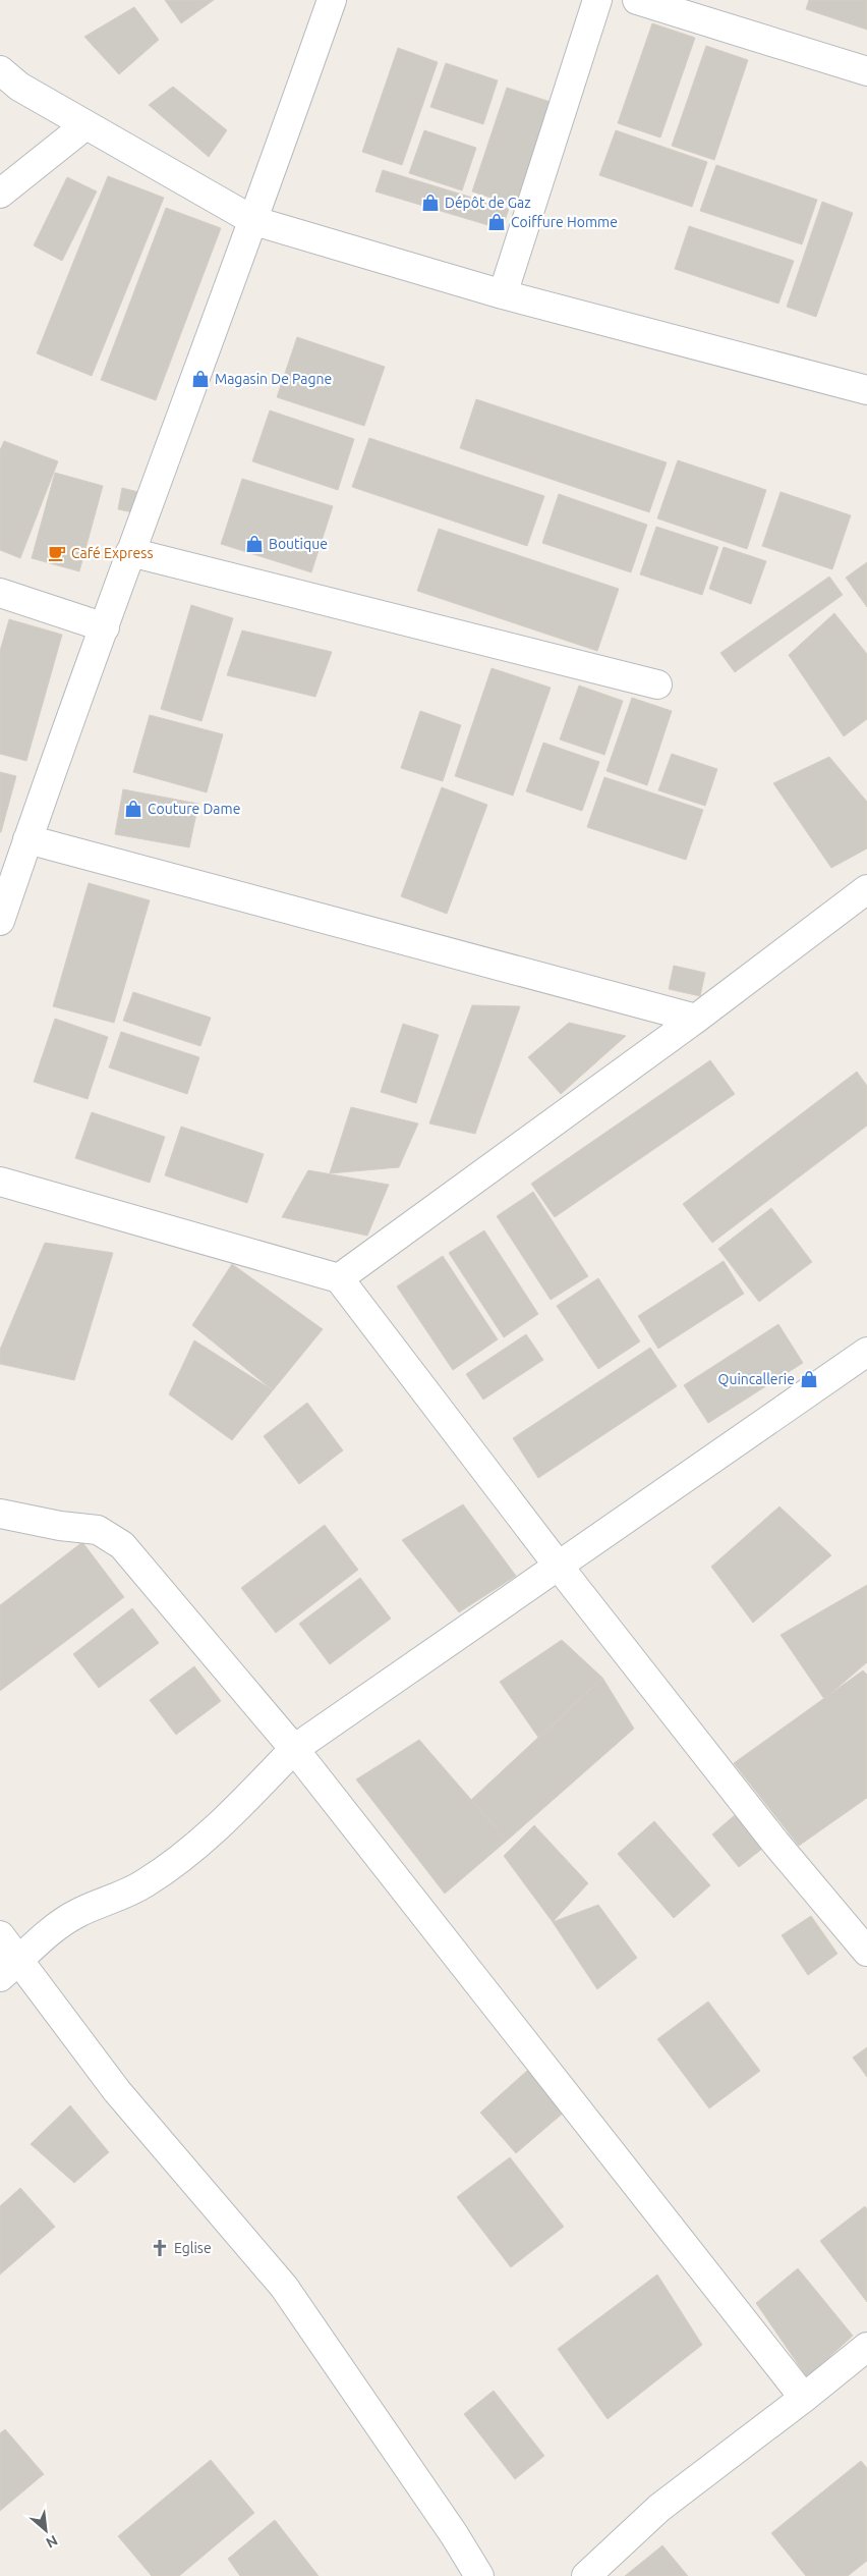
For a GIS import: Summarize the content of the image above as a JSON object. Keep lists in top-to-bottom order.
{
  "places": {
    "shop": [
      "Dépôt de Gaz",
      "Coiffure Homme",
      "Magasin De Pagne",
      "Boutique",
      "Couture Dame",
      "Quincallerie"
    ],
    "cafe": ["Café Express"],
    "church": ["Eglise"]
  },
  "north": "bottom right"
}
